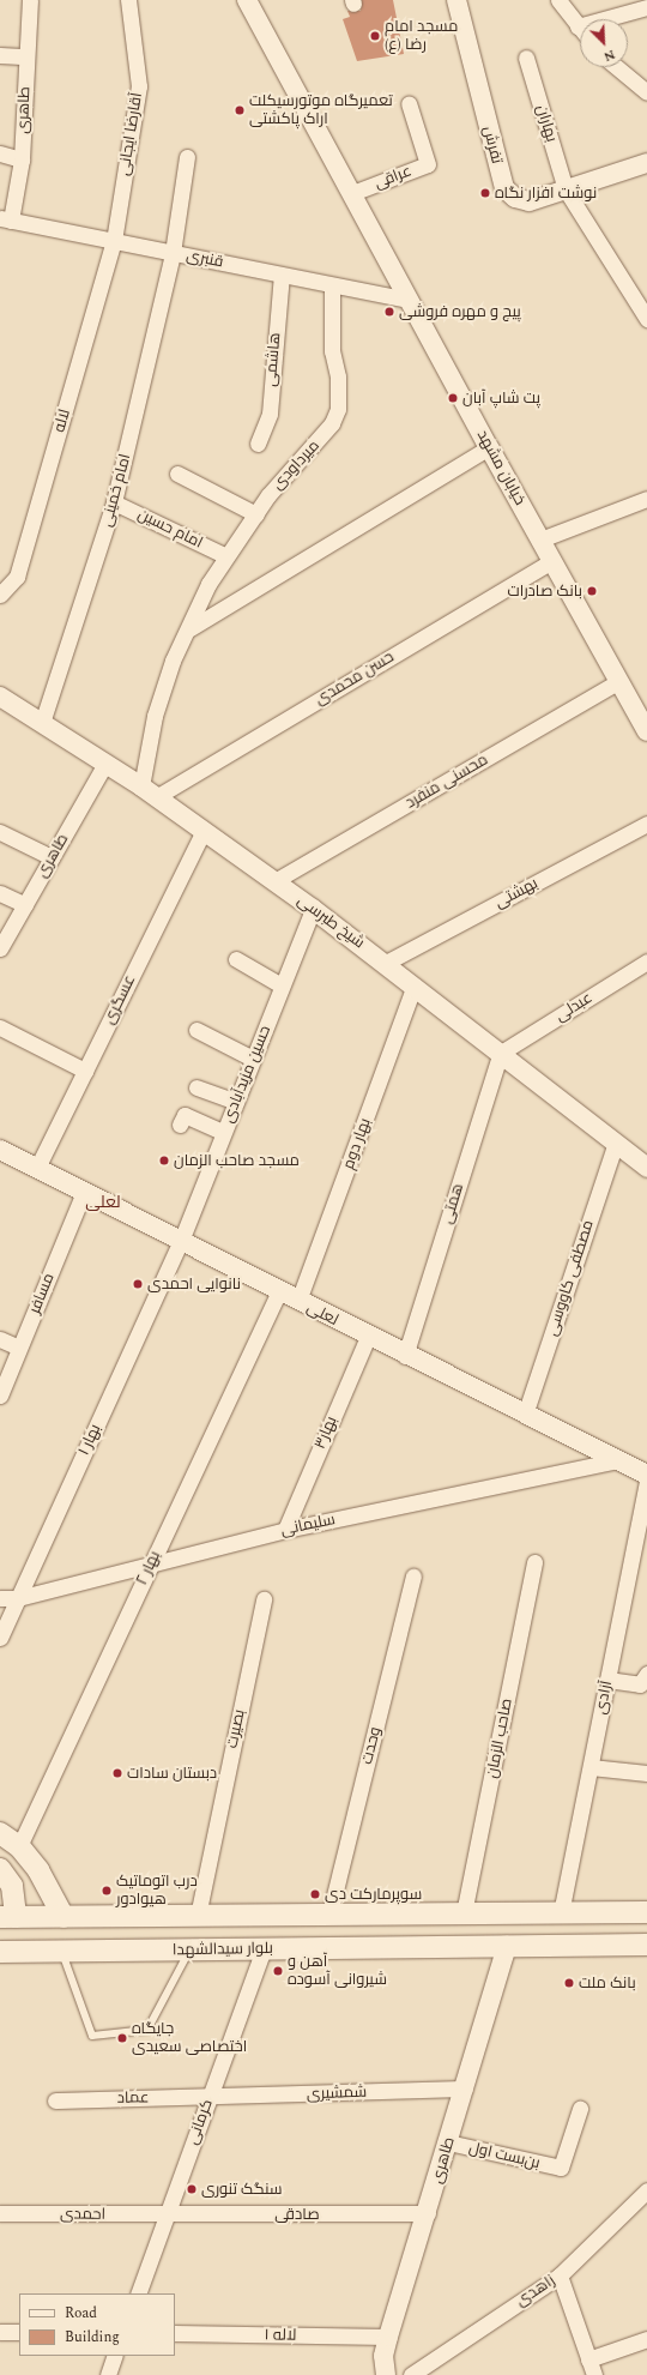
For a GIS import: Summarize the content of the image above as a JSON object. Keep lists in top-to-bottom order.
{
  "streets": {
    "main road": ["بلوار سیدالشهدا"],
    "street": [
      "طاهری",
      "بهاران",
      "آقارضا ایجانی",
      "تفرش",
      "عراقی",
      "قنبری",
      "هاشمی",
      "لاله",
      "میرداودی",
      "خیابان مشهد",
      "امام خمینی",
      "امام حسین",
      "حسن محمدی",
      "محسنی منفرد",
      "بهشتی",
      "شیخ طبرسی",
      "عسگری",
      "عبدلی",
      "حسین مزیدآبادی",
      "بهار دوم",
      "همتی",
      "مصطفی کاووسی",
      "مسافر",
      "لعلی",
      "بهار۳",
      "بهار ۱",
      "سلیمانی",
      "بهار ۲",
      "آزادی",
      "بصیرت",
      "صاحب الزمان",
      "وحدت",
      "شمشیری",
      "عماد",
      "کرمانی",
      "بن‌بست اول",
      "احمدی",
      "صادقی",
      "زاهدی",
      "لاله ۱"
    ]
  },
  "crossings": [
    ["طاهری", "قنبری"],
    ["طاهری", "شیخ طبرسی"],
    ["طاهری", "بلوار سیدالشهدا"],
    ["طاهری", "شمشیری"],
    ["طاهری", "بن‌بست اول"],
    ["طاهری", "صادقی"],
    ["طاهری", "لاله ۱"],
    ["بهاران", "تفرش"],
    ["آقارضا ایجانی", "قنبری"],
    ["آقارضا ایجانی", "لاله"],
    ["عراقی", "خیابان مشهد"],
    ["قنبری", "هاشمی"],
    ["قنبری", "لاله"],
    ["قنبری", "میرداودی"],
    ["قنبری", "خیابان مشهد"],
    ["قنبری", "امام خمینی"],
    ["میرداودی", "خیابان مشهد"],
    ["میرداودی", "امام حسین"],
    ["میرداودی", "حسن محمدی"],
    ["میرداودی", "شیخ طبرسی"],
    ["خیابان مشهد", "حسن محمدی"],
    ["خیابان مشهد", "محسنی منفرد"],
    ["امام خمینی", "امام حسین"],
    ["امام خمینی", "شیخ طبرسی"],
    ["حسن محمدی", "شیخ طبرسی"],
    ["محسنی منفرد", "شیخ طبرسی"],
    ["بهشتی", "شیخ طبرسی"],
    ["شیخ طبرسی", "عسگری"],
    ["شیخ طبرسی", "عبدلی"],
    ["شیخ طبرسی", "حسین مزیدآبادی"],
    ["شیخ طبرسی", "بهار دوم"],
    ["شیخ طبرسی", "همتی"],
    ["شیخ طبرسی", "مصطفی کاووسی"],
    ["عسگری", "لعلی"],
    ["عبدلی", "همتی"],
    ["حسین مزیدآبادی", "لعلی"],
    ["حسین مزیدآبادی", "بهار ۱"],
    ["بهار دوم", "لعلی"],
    ["همتی", "لعلی"],
    ["مصطفی کاووسی", "لعلی"],
    ["مسافر", "لعلی"],
    ["لعلی", "بهار۳"],
    ["لعلی", "بهار ۱"],
    ["لعلی", "سلیمانی"],
    ["لعلی", "بهار ۲"],
    ["بهار۳", "سلیمانی"],
    ["بهار ۱", "سلیمانی"],
    ["سلیمانی", "بهار ۲"],
    ["بلوار سیدالشهدا", "کرمانی"],
    ["شمشیری", "عماد"],
    ["شمشیری", "کرمانی"],
    ["عماد", "کرمانی"],
    ["کرمانی", "احمدی"],
    ["کرمانی", "صادقی"],
    ["احمدی", "صادقی"]
  ],
  "districts": ["لعلی"],
  "places": [
    "مسجد امام رضا (ع)",
    "تعمیرگاه موتورسیکلت اراک پاکشتی",
    "نوشت افزار نگاه",
    "پیچ و مهره فروشی",
    "پت شاپ آبان",
    "بانک صادرات",
    "مسجد صاحب الزمان",
    "نانوایی احمدی",
    "دبستان سادات",
    "درب اتوماتیک هیوادور",
    "سوپرمارکت دی",
    "آهن و شیروانی آسوده",
    "بانک ملت",
    "جایگاه اختصاصی سعیدی",
    "سنگک تنوری"
  ],
  "legend": ["Road", "Building"],
  "north": "bottom right"
}
